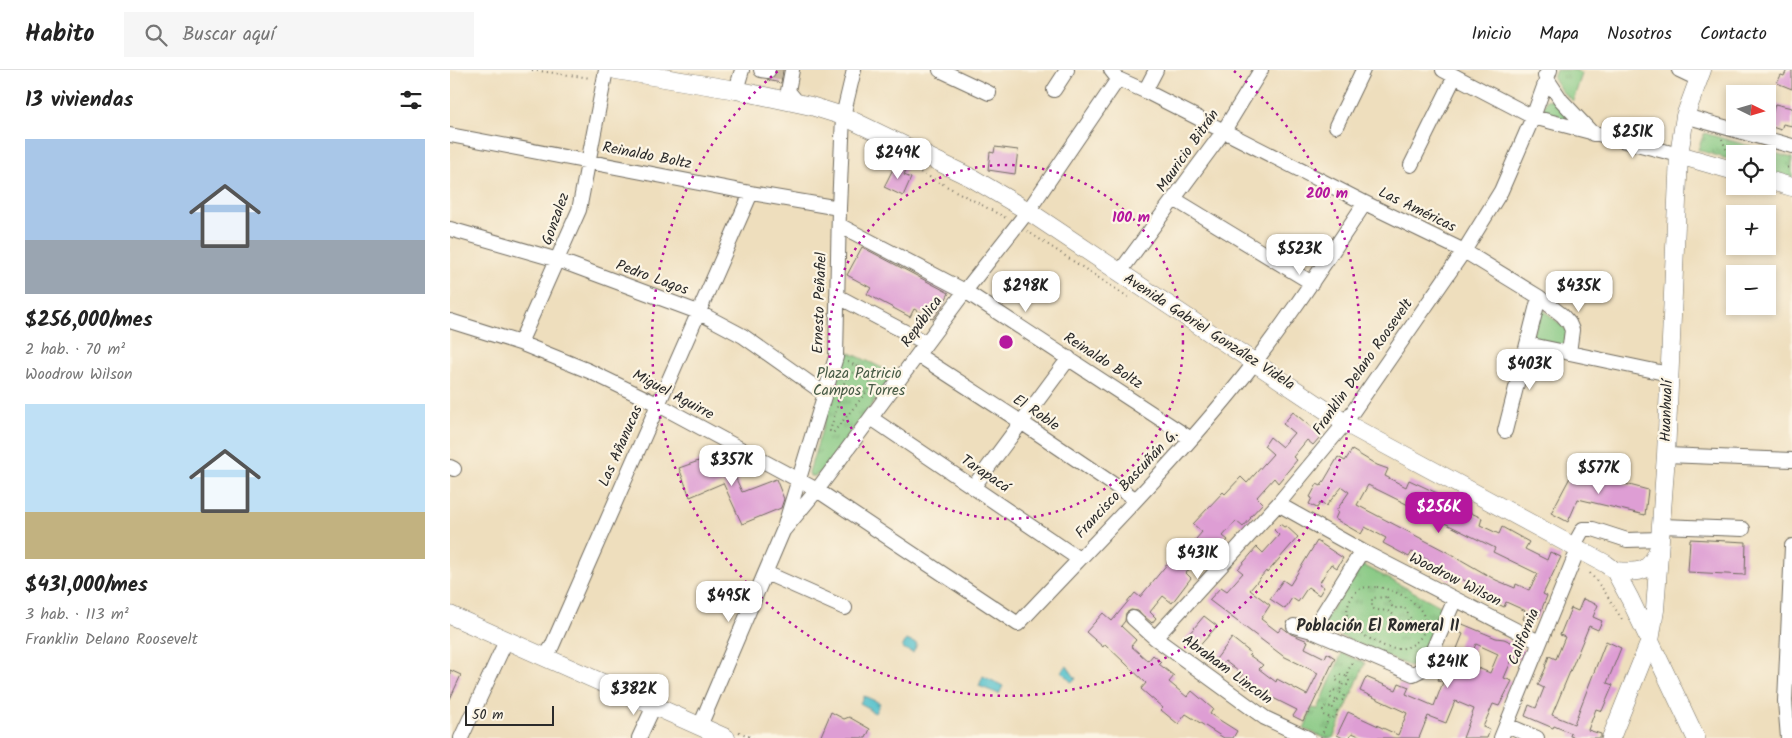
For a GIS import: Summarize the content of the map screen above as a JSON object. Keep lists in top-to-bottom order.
{
  "streets": {
    "main road": ["Avenida Gabriel González Videla", "Huanhualí"],
    "street": [
      "Mauricio Bitrán",
      "Reinaldo Boltz",
      "Las Américas",
      "Gonzalez",
      "Pedro Lagos",
      "Ernesto Peñafiel",
      "República",
      "Franklin Delano Roosevelt",
      "Miguel Aguirre",
      "El Roble",
      "Las Añanucas",
      "Tarapacá",
      "Francisco Bascuñán G.",
      "Woodrow Wilson",
      "California",
      "Abraham Lincoln"
    ]
  },
  "crossings": [
    ["Mauricio Bitrán", "Las Américas"],
    ["Mauricio Bitrán", "Avenida Gabriel González Videla"],
    ["Reinaldo Boltz", "Gonzalez"],
    ["Reinaldo Boltz", "Ernesto Peñafiel"],
    ["Reinaldo Boltz", "República"],
    ["Reinaldo Boltz", "Las Añanucas"],
    ["Reinaldo Boltz", "Francisco Bascuñán G."],
    ["Las Américas", "República"],
    ["Las Américas", "Franklin Delano Roosevelt"],
    ["Las Américas", "Francisco Bascuñán G."],
    ["Gonzalez", "Pedro Lagos"],
    ["Gonzalez", "Avenida Gabriel González Videla"],
    ["Gonzalez", "Miguel Aguirre"],
    ["Pedro Lagos", "Ernesto Peñafiel"],
    ["Pedro Lagos", "Las Añanucas"],
    ["Ernesto Peñafiel", "República"],
    ["Ernesto Peñafiel", "Avenida Gabriel González Videla"],
    ["Ernesto Peñafiel", "Miguel Aguirre"],
    ["Ernesto Peñafiel", "El Roble"],
    ["República", "Avenida Gabriel González Videla"],
    ["República", "Miguel Aguirre"],
    ["República", "El Roble"],
    ["República", "Tarapacá"],
    ["Avenida Gabriel González Videla", "Franklin Delano Roosevelt"],
    ["Avenida Gabriel González Videla", "Huanhualí"],
    ["Avenida Gabriel González Videla", "Francisco Bascuñán G."],
    ["Avenida Gabriel González Videla", "California"],
    ["Franklin Delano Roosevelt", "Woodrow Wilson"],
    ["Franklin Delano Roosevelt", "Abraham Lincoln"],
    ["Miguel Aguirre", "Las Añanucas"],
    ["Miguel Aguirre", "Francisco Bascuñán G."],
    ["El Roble", "Francisco Bascuñán G."],
    ["Tarapacá", "Francisco Bascuñán G."],
    ["Woodrow Wilson", "California"]
  ],
  "districts": ["Población El Romeral II"],
  "parks": ["Plaza Patricio Campos Torres"],
  "scale_bar": "50 m",
  "north": "right",
  "page": {
    "header": "Habito",
    "search": "Buscar aquí",
    "nav": [
      "Inicio",
      "Mapa",
      "Nosotros",
      "Contacto"
    ],
    "heading": "13 viviendas",
    "map_buttons": ["+", "−"],
    "price": [
      "$251K",
      "$249K",
      "$523K",
      "$298K",
      "$435K",
      "$403K",
      "$357K",
      "$577K",
      "$256K",
      "$431K",
      "$495K",
      "$241K",
      "$382K"
    ],
    "list": [
      {
        "name": "$256,000/mes",
        "note": "2 hab. · 70 m² · Woodrow Wilson"
      },
      {
        "name": "$431,000/mes",
        "note": "3 hab. · 113 m² · Franklin Delano Roosevelt"
      }
    ],
    "scale": "50 m"
  },
  "rings": ["200 m", "100 m"]
}
